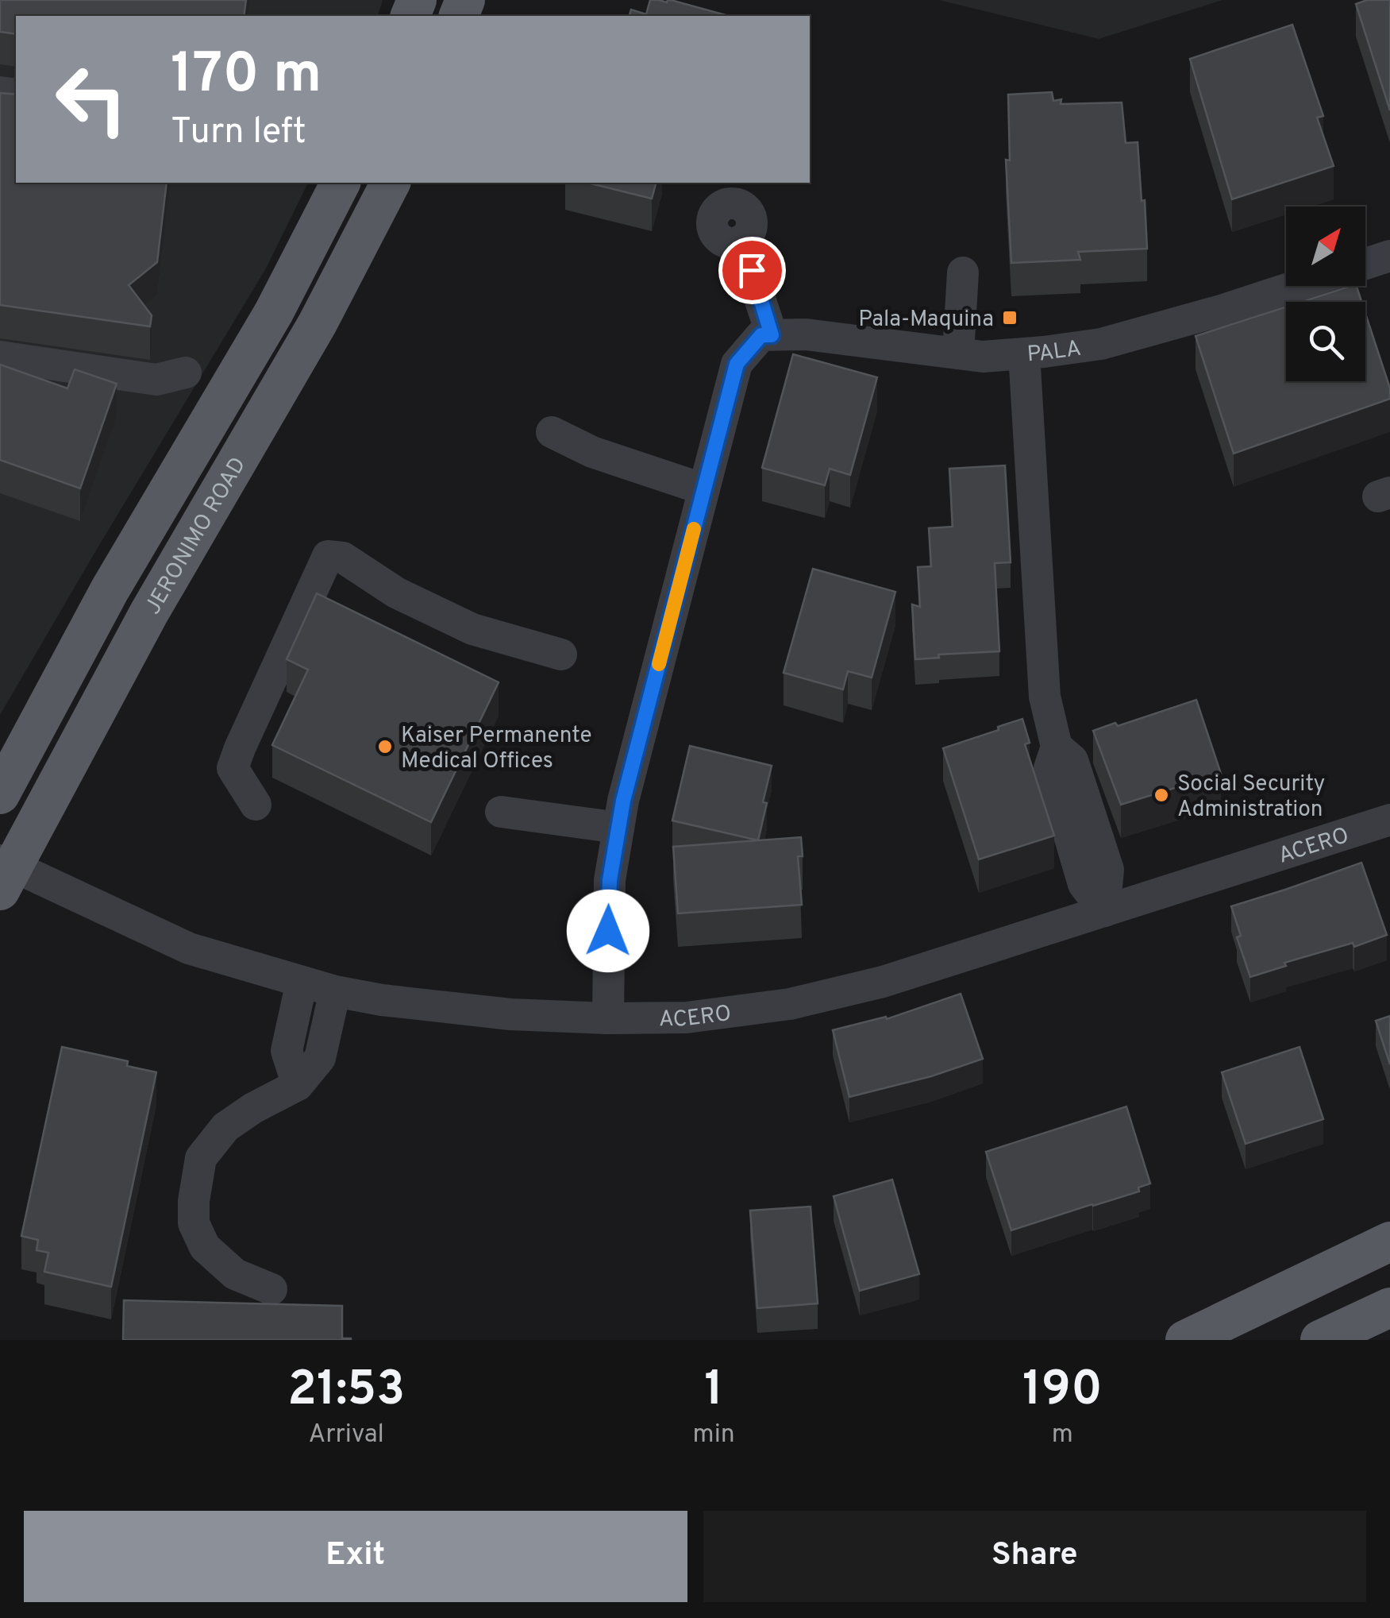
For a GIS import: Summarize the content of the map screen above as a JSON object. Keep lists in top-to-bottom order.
{
  "streets": {
    "main road": ["JERONIMO ROAD"],
    "street": ["PALA", "ACERO"]
  },
  "crossings": [
    ["JERONIMO ROAD", "ACERO"]
  ],
  "places": {
    "transit": ["Pala-Maquina"],
    "other": ["Kaiser Permanente Medical Offices", "Social Security Administration"]
  },
  "north": "top right",
  "page": {
    "turn": ["170 m", "Turn left"],
    "eta": [
      "21:53",
      "Arrival",
      "1",
      "min",
      "190",
      "m"
    ],
    "buttons": ["Exit", "Share"]
  }
}
